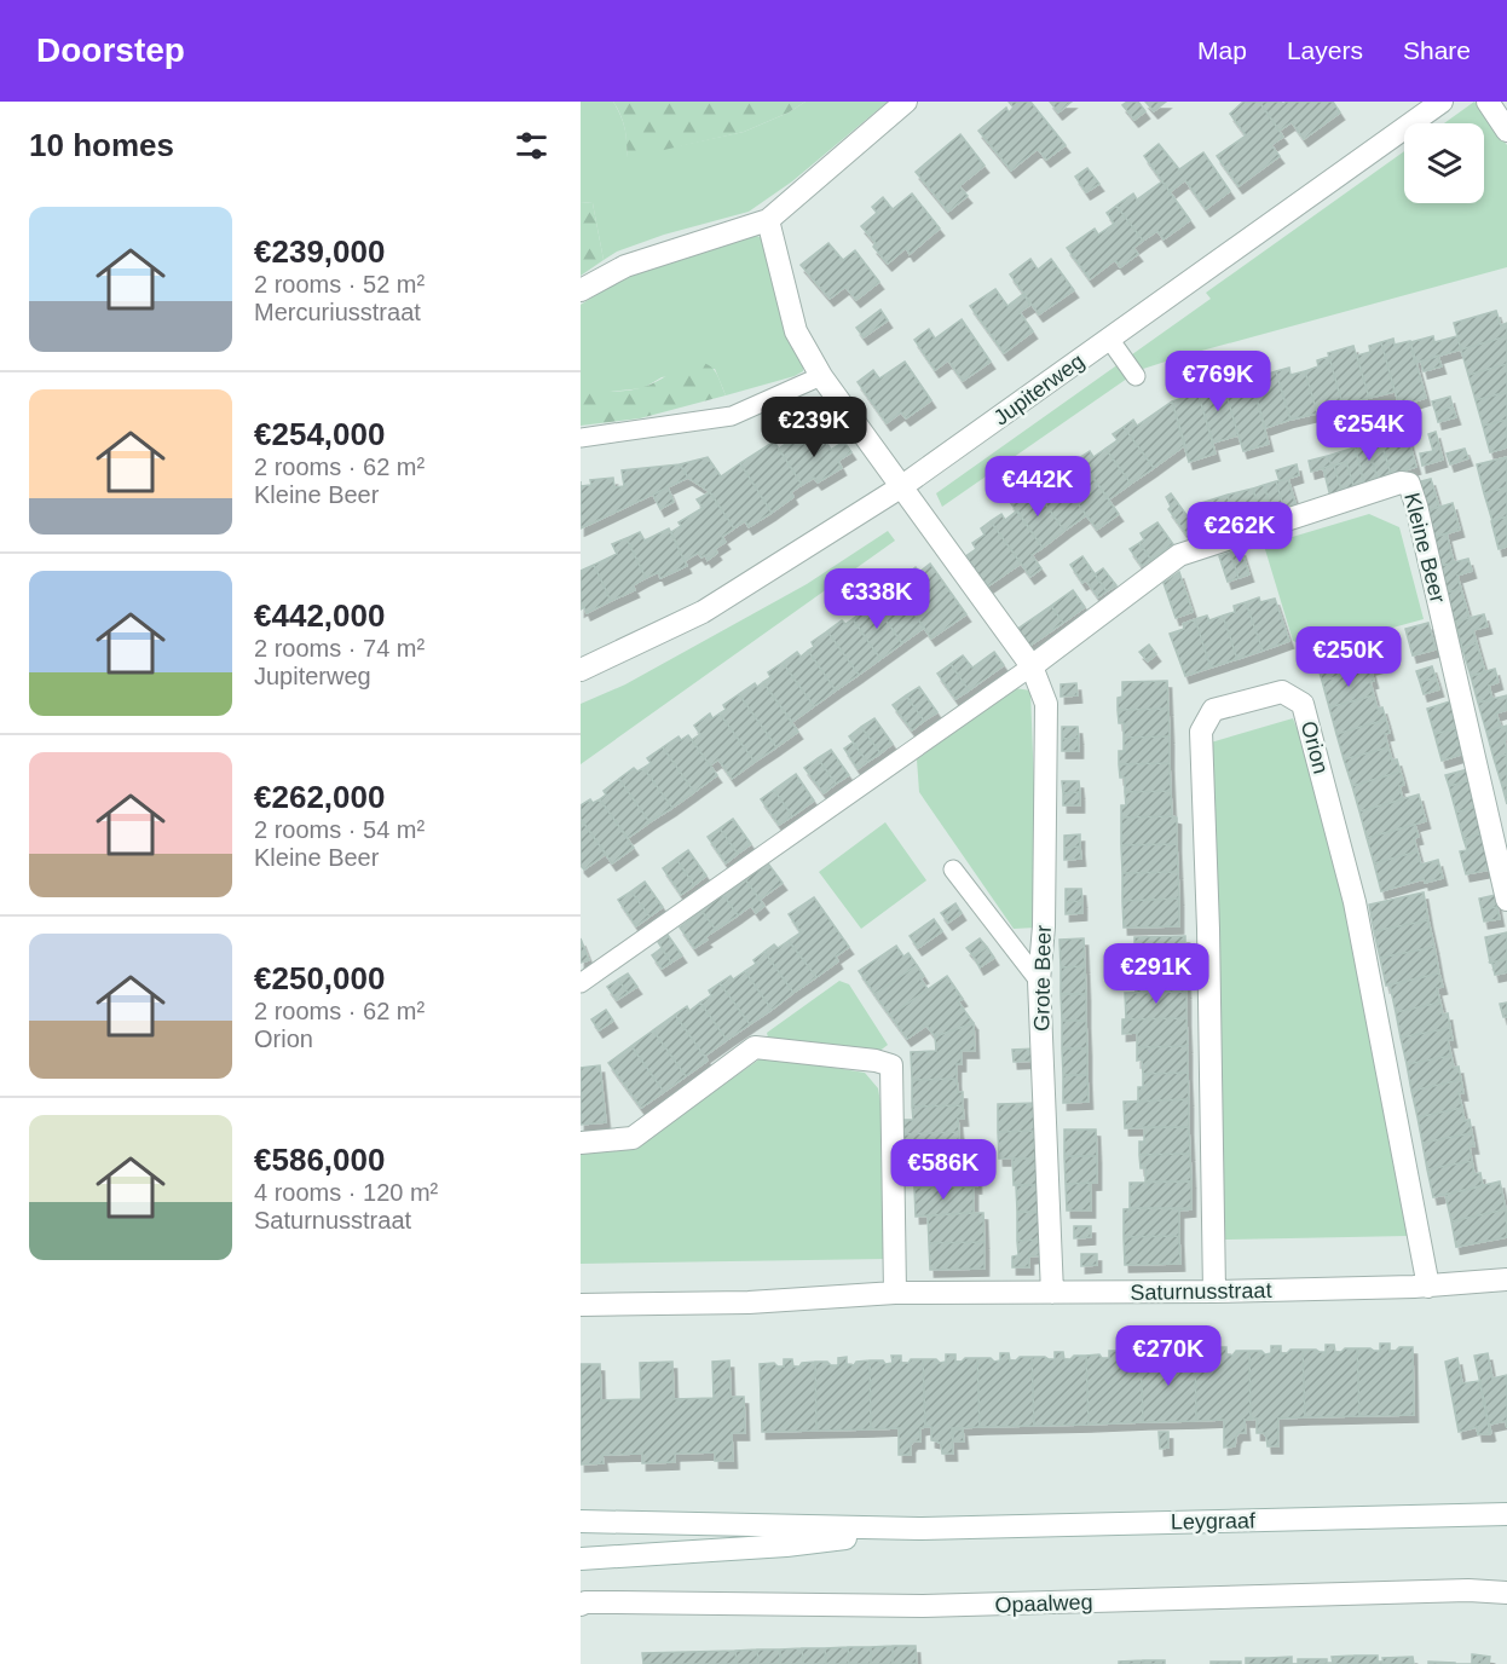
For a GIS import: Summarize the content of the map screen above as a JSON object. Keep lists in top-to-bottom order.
{
  "streets": {
    "street": [
      "Jupiterweg",
      "Kleine Beer",
      "Orion",
      "Grote Beer",
      "Saturnusstraat",
      "Leygraaf",
      "Opaalweg"
    ]
  },
  "crossings": [
    ["Jupiterweg", "Grote Beer"],
    ["Kleine Beer", "Grote Beer"],
    ["Orion", "Saturnusstraat"],
    ["Grote Beer", "Saturnusstraat"]
  ],
  "page": {
    "header": "Doorstep",
    "nav": ["Map", "Layers", "Share"],
    "heading": "10 homes",
    "list": [
      {
        "name": "€239,000",
        "note": "2 rooms · 52 m² · Mercuriusstraat"
      },
      {
        "name": "€254,000",
        "note": "2 rooms · 62 m² · Kleine Beer"
      },
      {
        "name": "€442,000",
        "note": "2 rooms · 74 m² · Jupiterweg"
      },
      {
        "name": "€262,000",
        "note": "2 rooms · 54 m² · Kleine Beer"
      },
      {
        "name": "€250,000",
        "note": "2 rooms · 62 m² · Orion"
      },
      {
        "name": "€586,000",
        "note": "4 rooms · 120 m² · Saturnusstraat"
      }
    ],
    "price": [
      "€769K",
      "€239K",
      "€254K",
      "€442K",
      "€262K",
      "€338K",
      "€250K",
      "€291K",
      "€586K",
      "€270K"
    ]
  }
}
